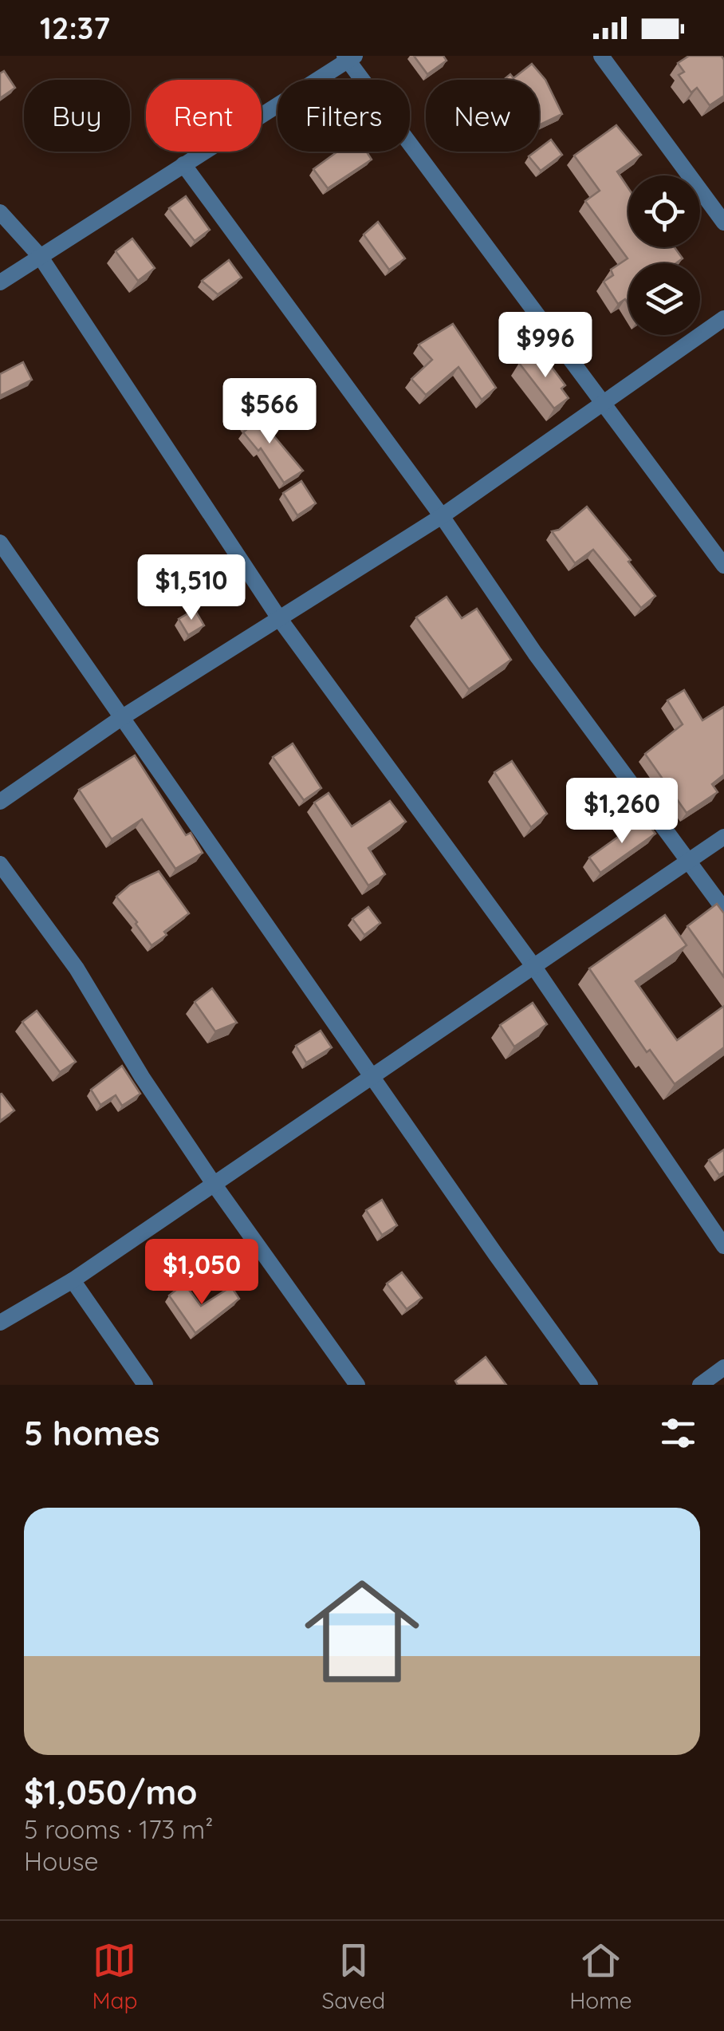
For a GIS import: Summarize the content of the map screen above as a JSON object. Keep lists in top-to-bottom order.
{
  "page": {
    "status": "12:37",
    "chip": [
      "Buy",
      "Rent",
      "Filters",
      "New"
    ],
    "price": [
      "$996",
      "$566",
      "$1,510",
      "$1,260",
      "$1,050"
    ],
    "heading": "5 homes",
    "list": [
      {
        "name": "$1,050/mo",
        "note": "5 rooms · 173 m² · House"
      }
    ],
    "tabs": ["Map", "Saved", "Home"]
  }
}
